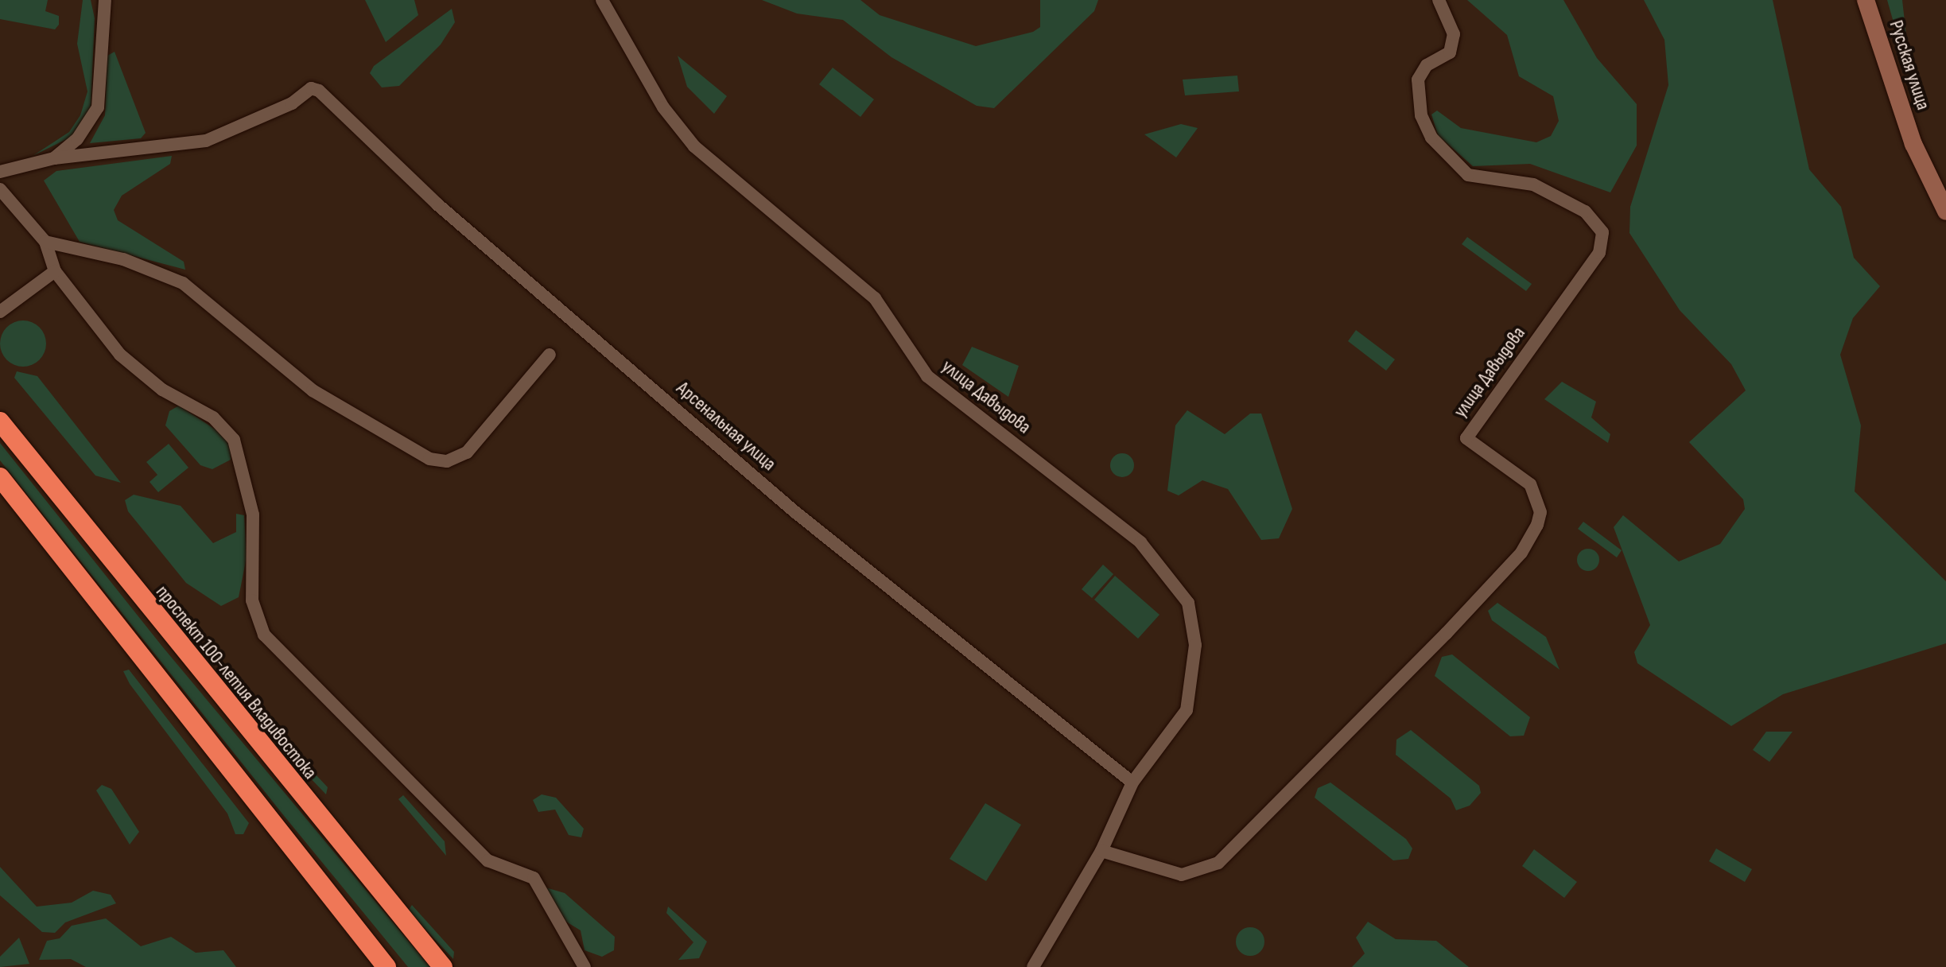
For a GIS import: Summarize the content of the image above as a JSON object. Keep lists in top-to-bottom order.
{
  "streets": {
    "highway": ["проспект 100-летия Владивостока"],
    "street": ["Русская улица", "улица Давыдова", "Арсенальная улица"]
  },
  "crossings": [
    ["улица Давыдова", "Арсенальная улица"]
  ]
}
